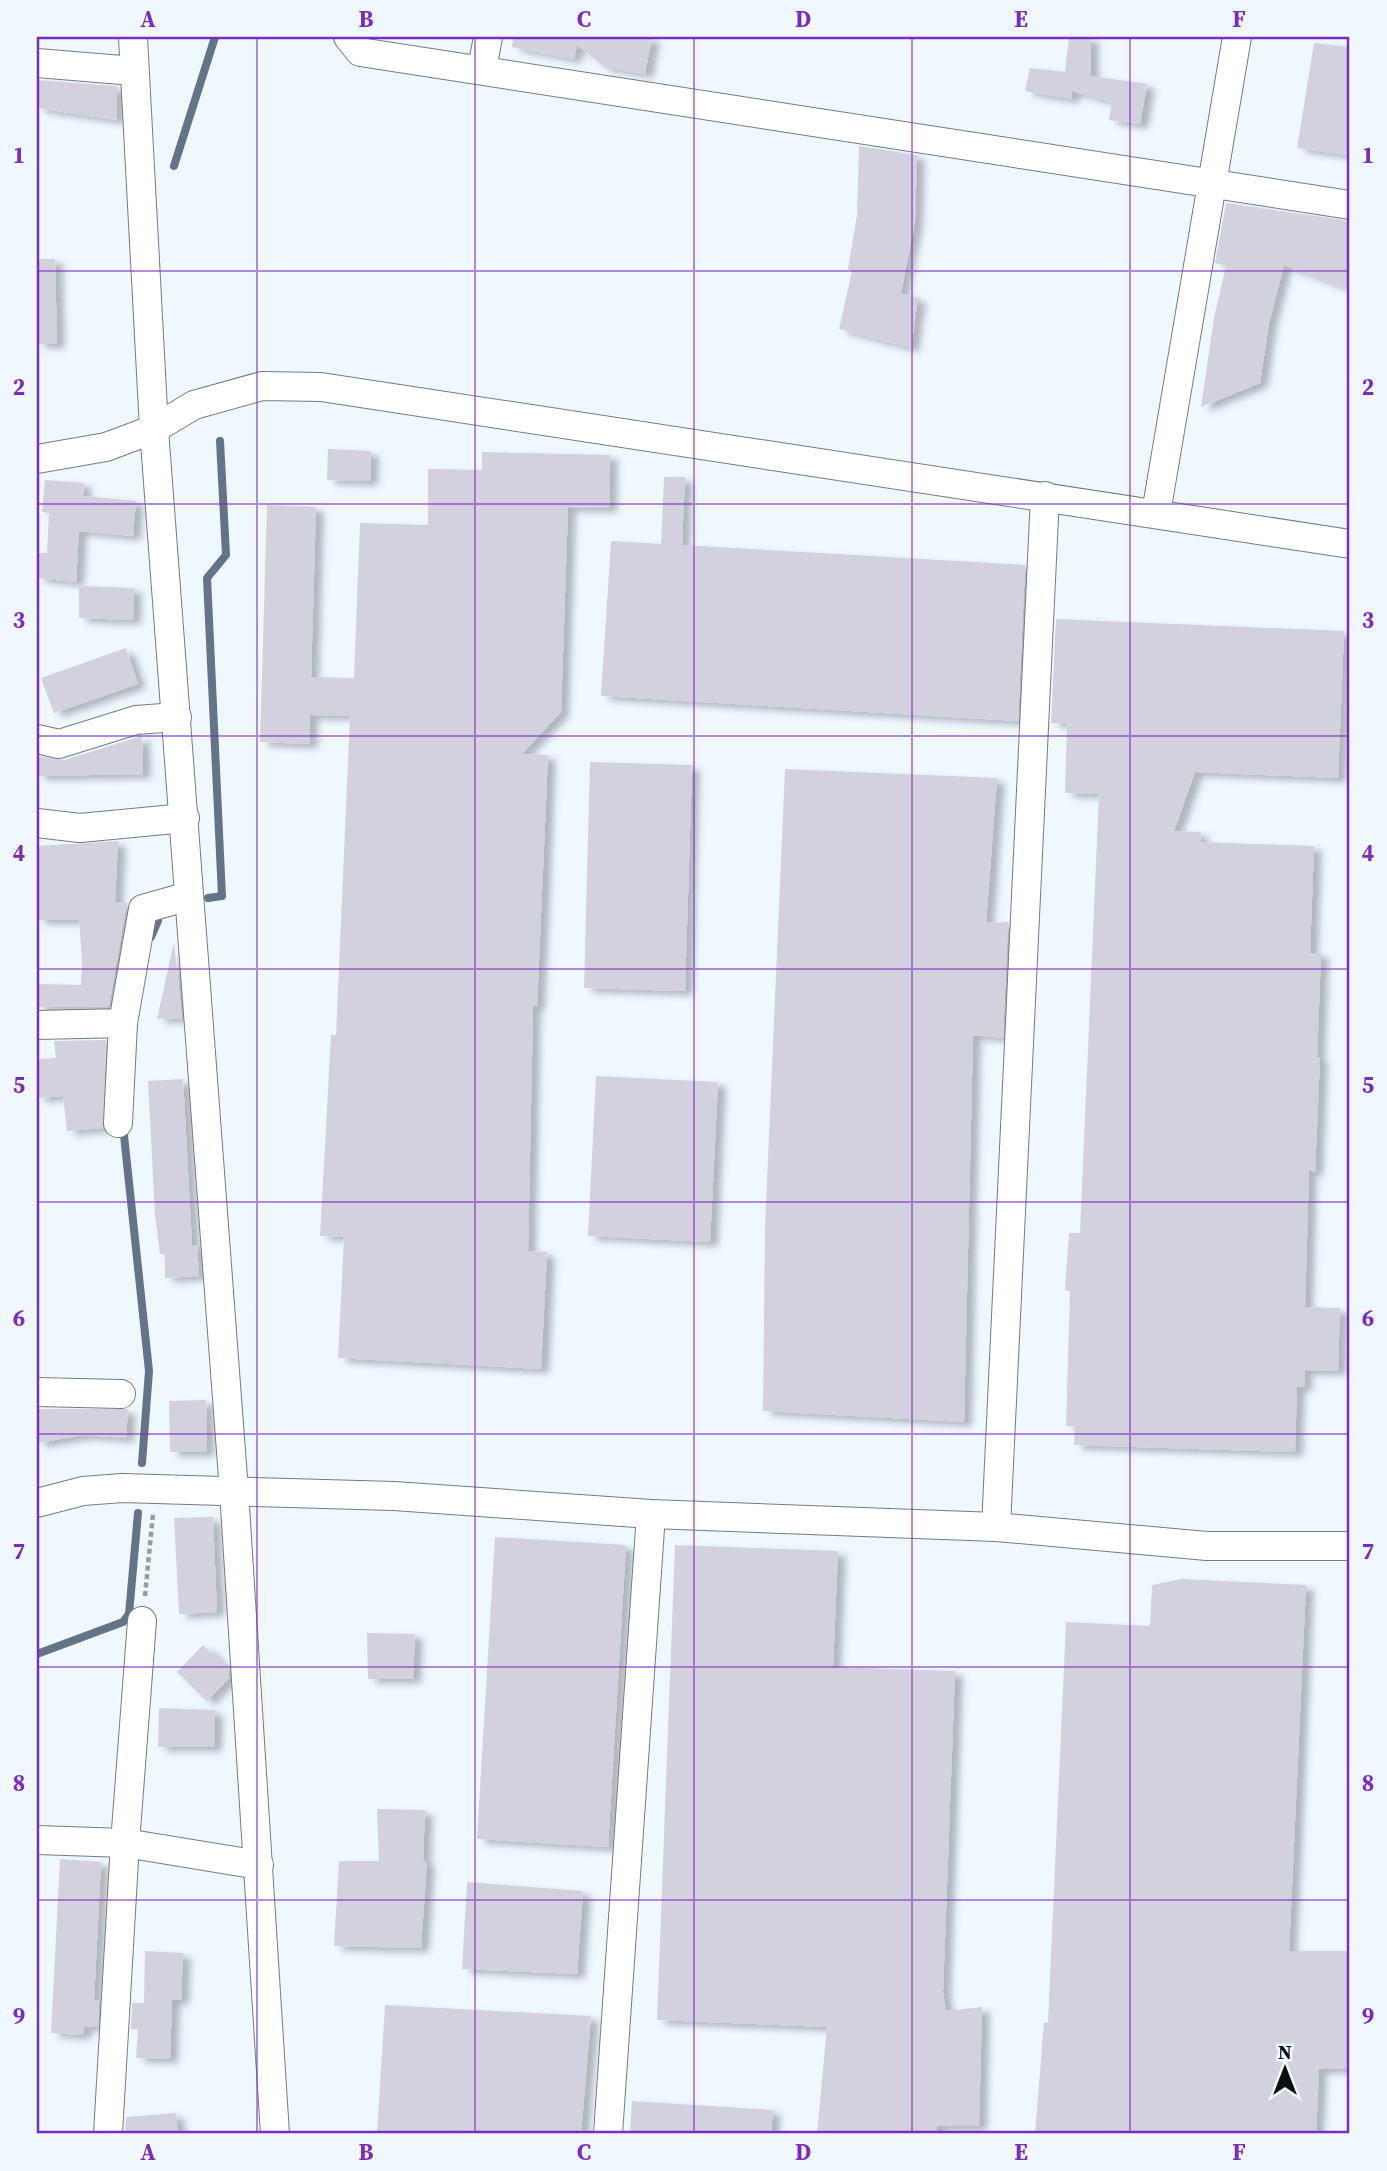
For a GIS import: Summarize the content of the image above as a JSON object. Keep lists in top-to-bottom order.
{
  "north": "top",
  "grid": {
    "columns": [
      "A",
      "B",
      "C",
      "D",
      "E",
      "F"
    ],
    "rows": [
      "1",
      "2",
      "3",
      "4",
      "5",
      "6",
      "7",
      "8",
      "9"
    ]
  }
}
